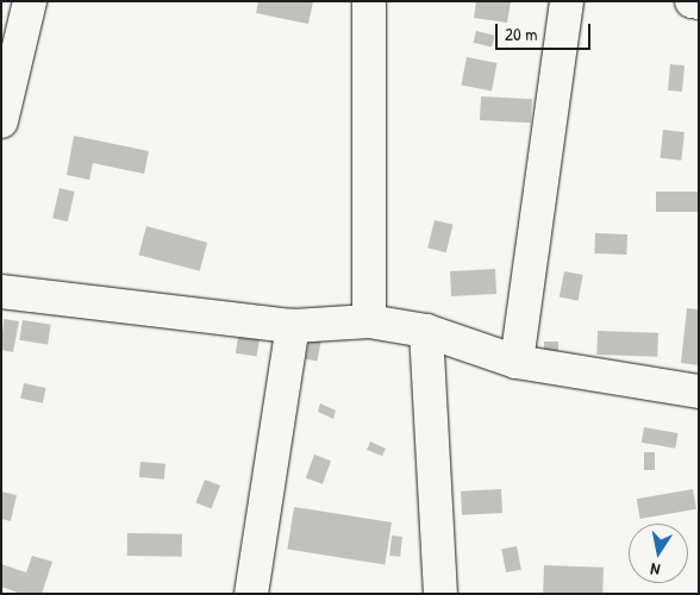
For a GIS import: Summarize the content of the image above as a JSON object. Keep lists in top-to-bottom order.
{
  "scale_bar": "20 m",
  "north": "bottom"
}
